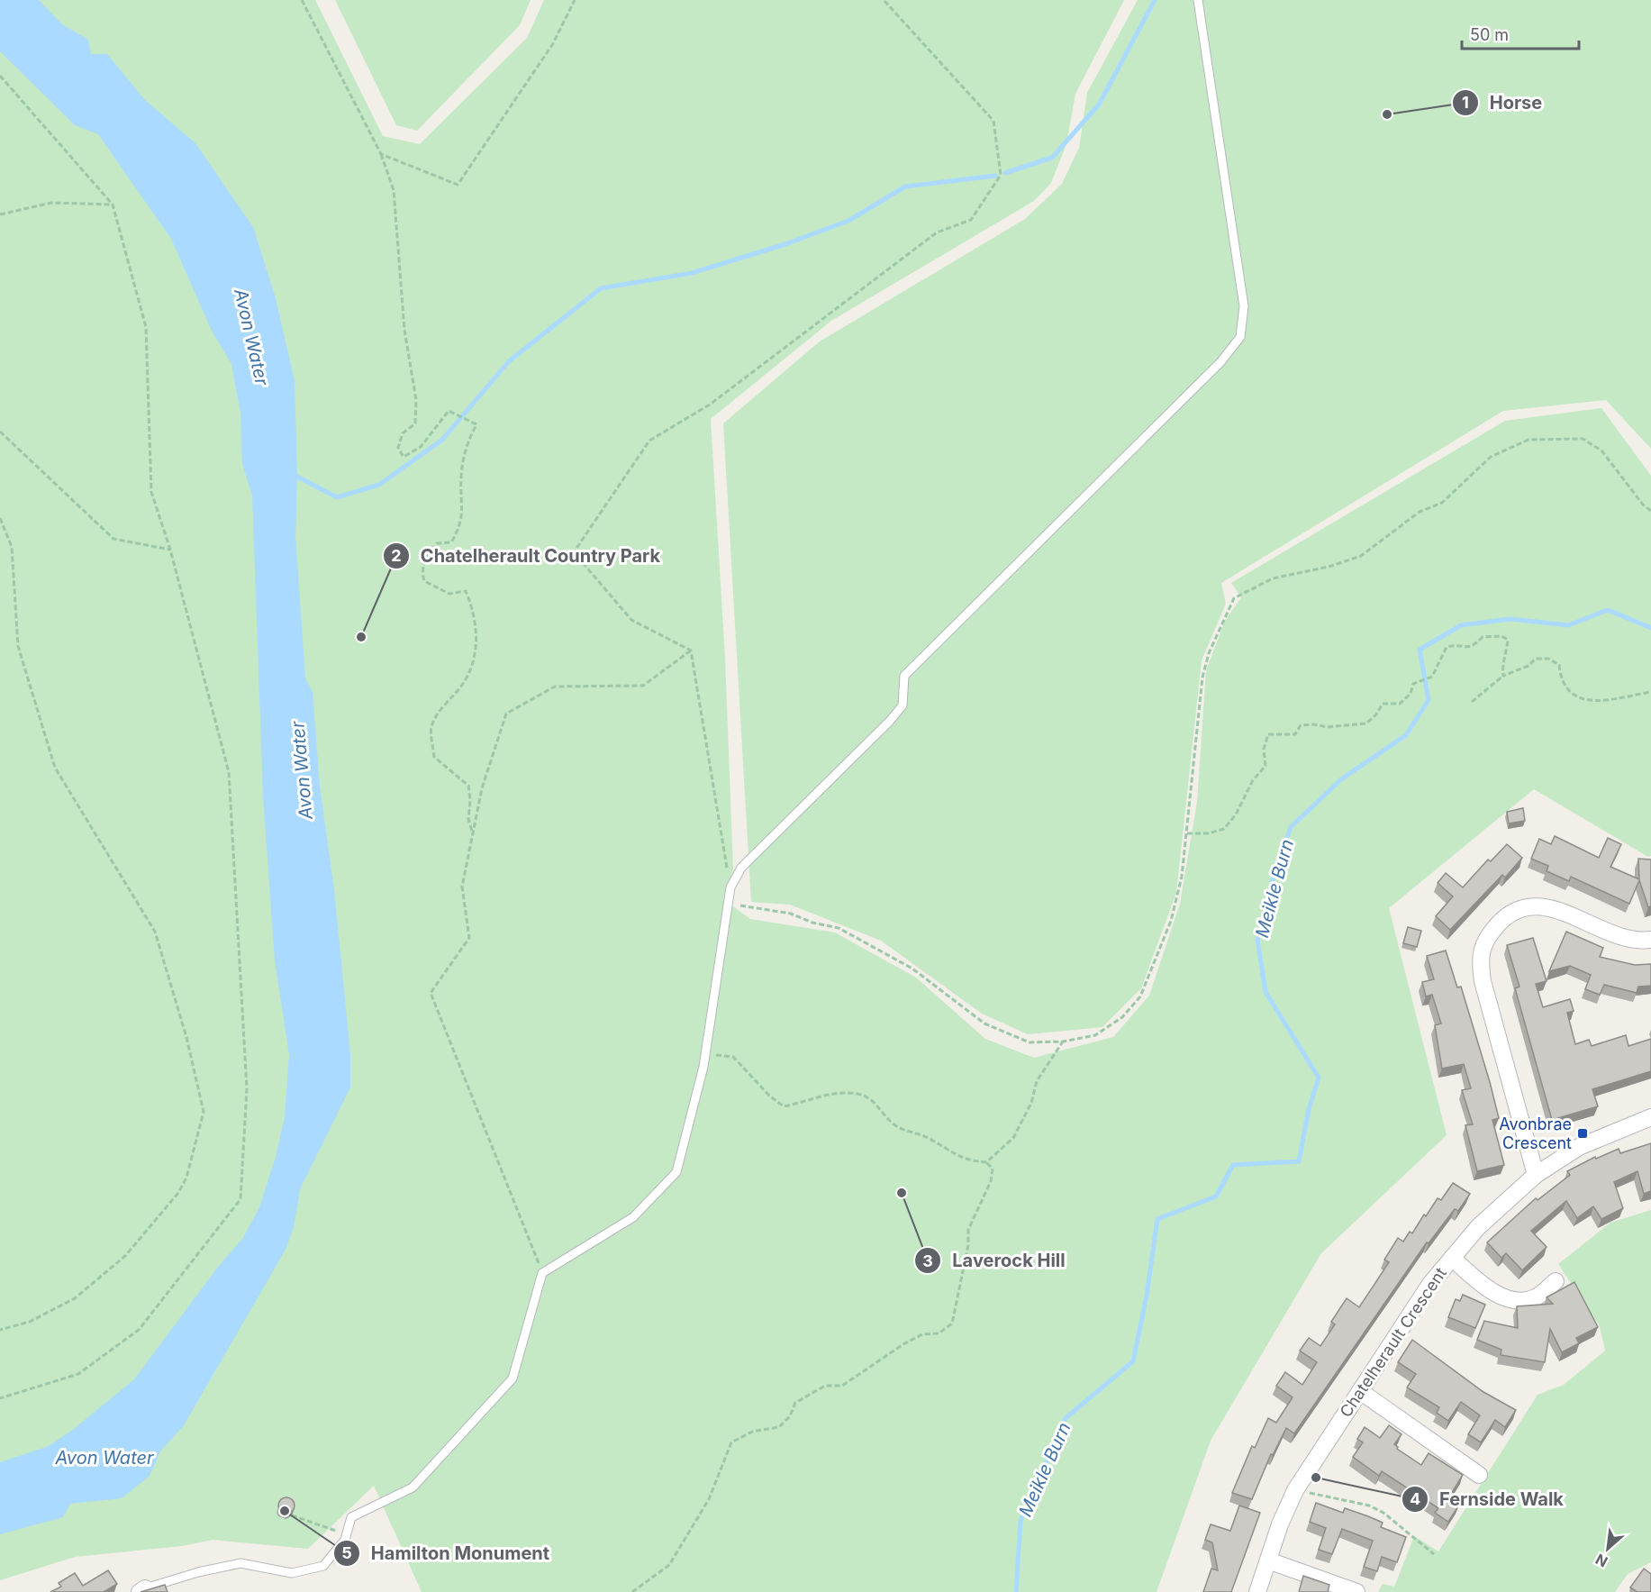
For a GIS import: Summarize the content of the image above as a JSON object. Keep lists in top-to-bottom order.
{
  "streets": {
    "street": ["Chatelherault Crescent"]
  },
  "water": ["Avon Water", "Meikle Burn"],
  "places": {
    "other": [
      "Horse",
      "Chatelherault Country Park",
      "Laverock Hill",
      "Fernside Walk",
      "Hamilton Monument"
    ],
    "transit": ["Avonbrae Crescent"]
  },
  "scale_bar": "50 m",
  "north": "bottom left"
}
